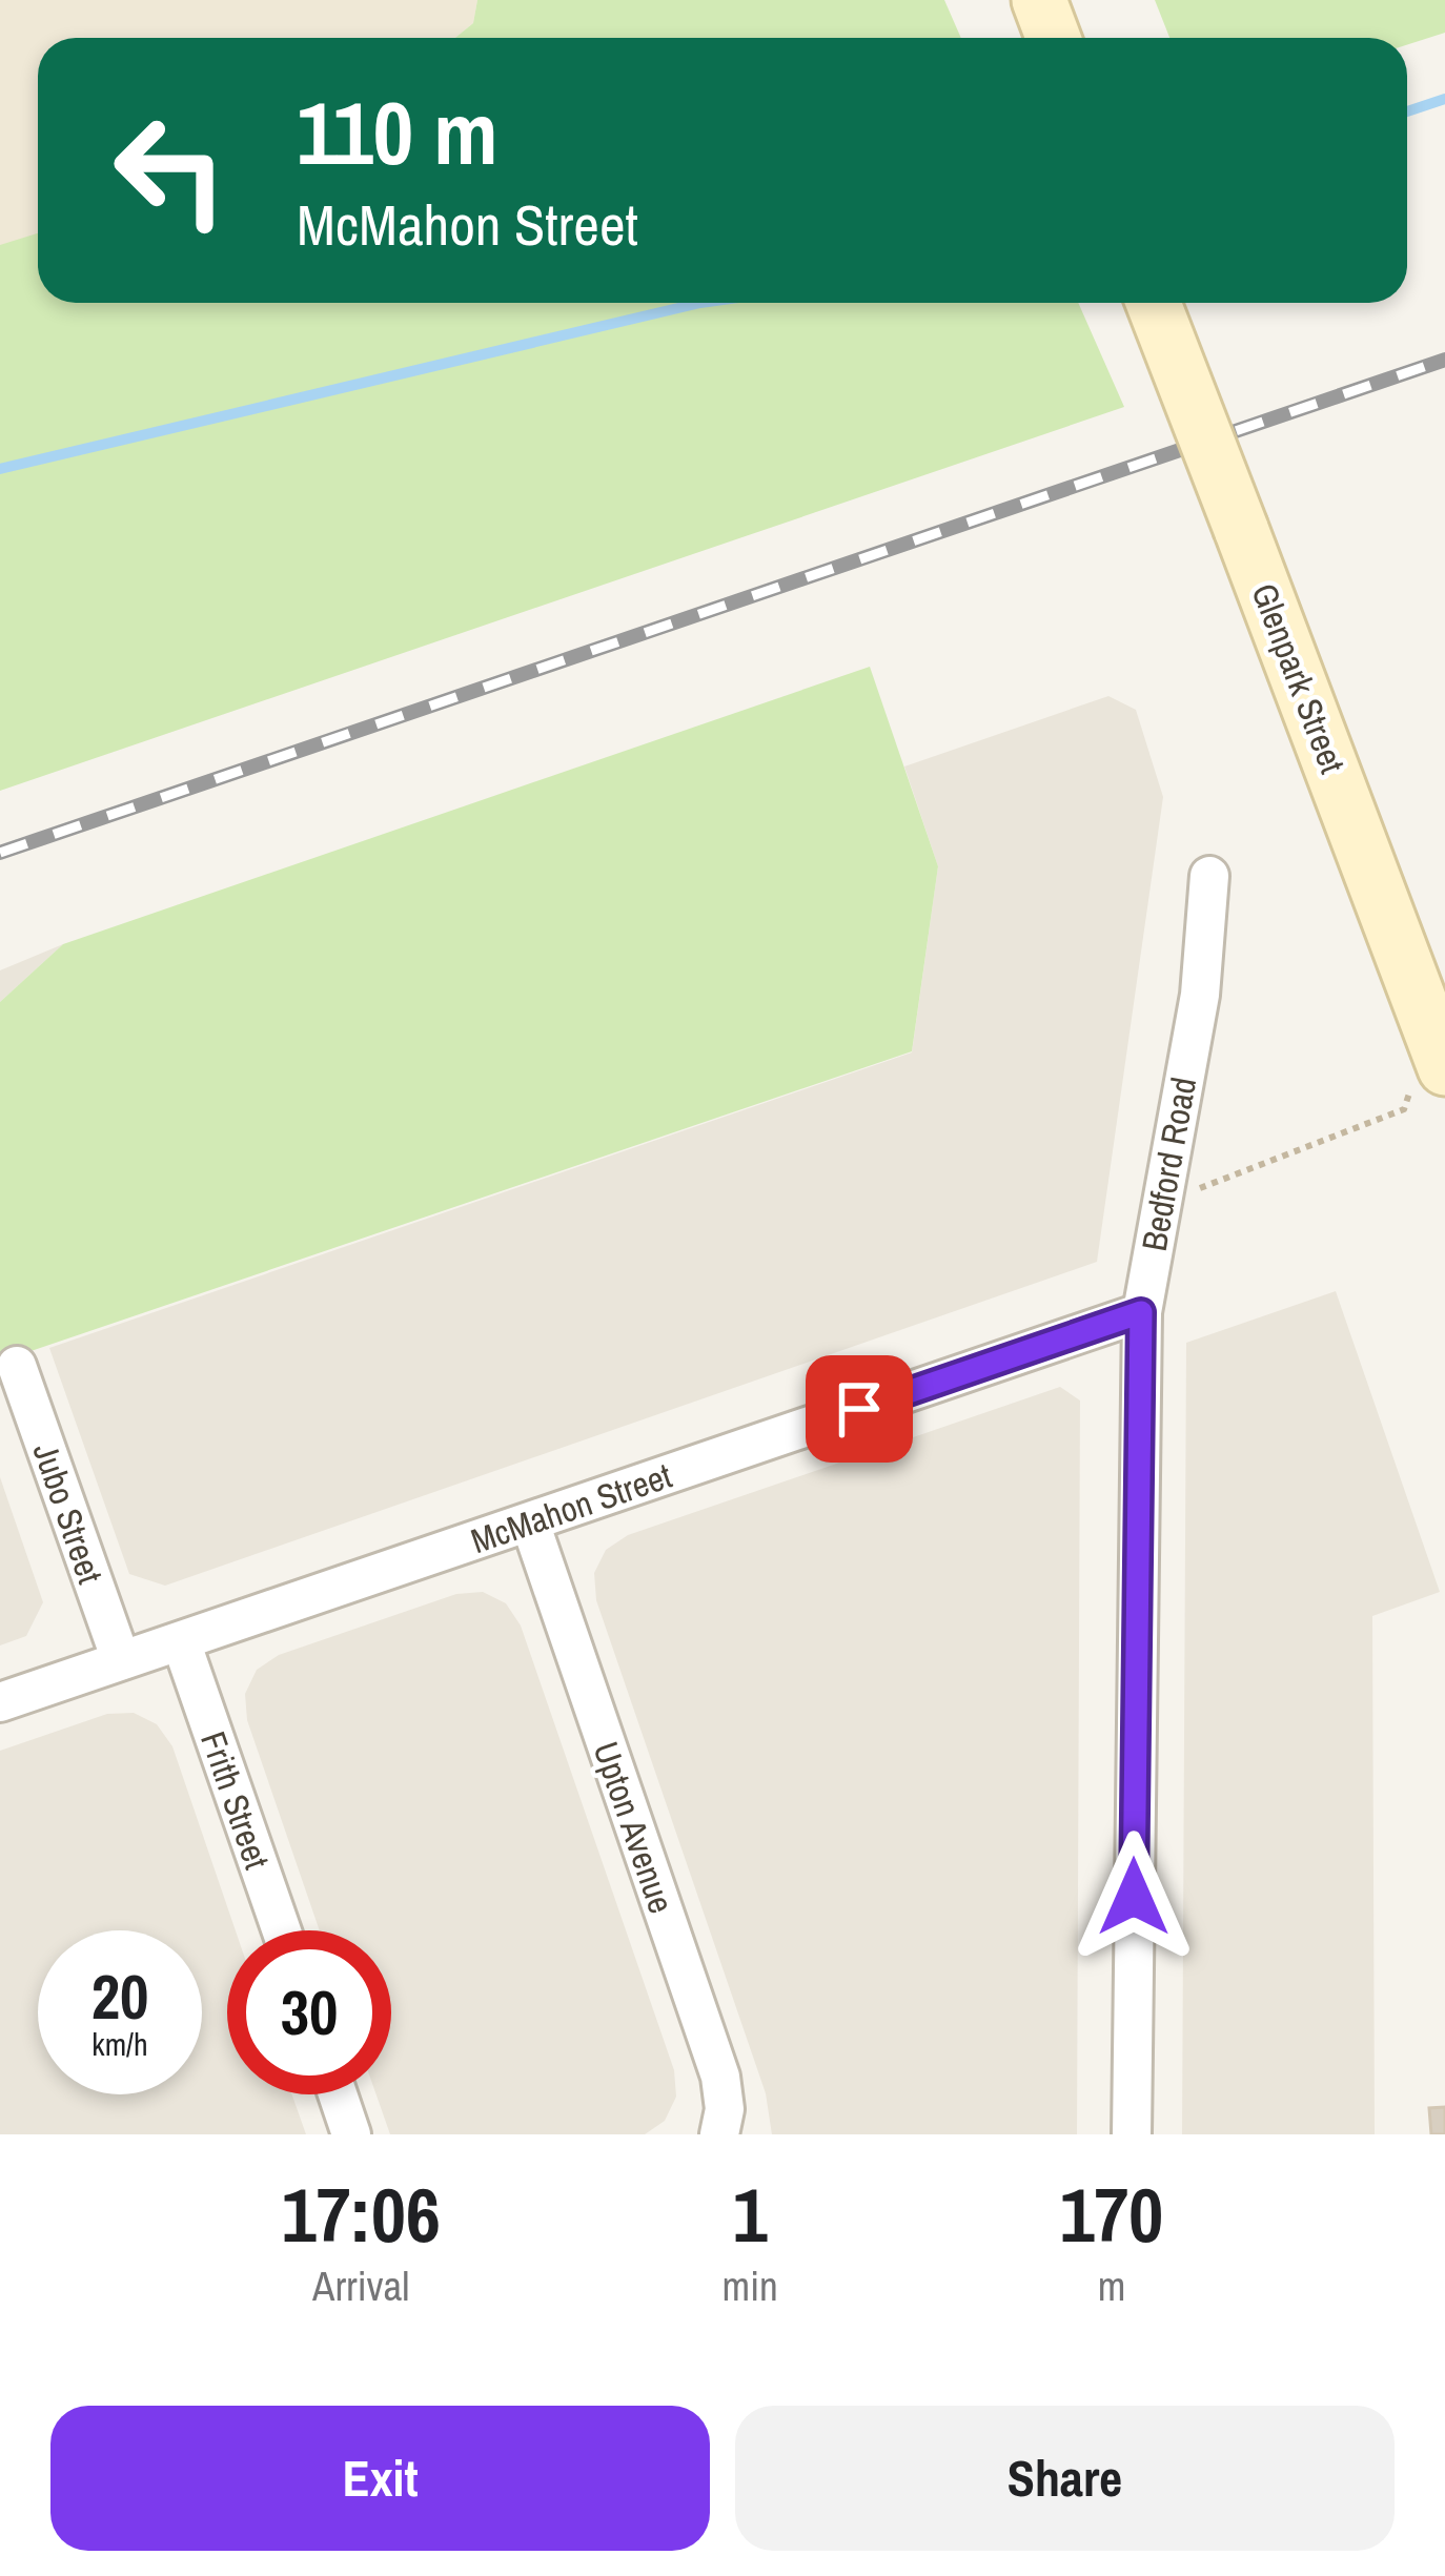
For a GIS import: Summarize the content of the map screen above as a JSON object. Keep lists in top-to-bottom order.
{
  "streets": {
    "main road": ["Glenpark Street"],
    "street": [
      "Bedford Road",
      "McMahon Street",
      "Jubo Street",
      "Frith Street",
      "Upton Avenue"
    ]
  },
  "crossings": [
    ["Bedford Road", "McMahon Street"],
    ["McMahon Street", "Jubo Street"],
    ["McMahon Street", "Frith Street"],
    ["McMahon Street", "Upton Avenue"]
  ],
  "page": {
    "turn": ["110 m", "McMahon Street"],
    "speed": "20 km/h",
    "limit": "30",
    "eta": [
      "17:06",
      "Arrival",
      "1",
      "min",
      "170",
      "m"
    ],
    "buttons": ["Exit", "Share"]
  }
}
